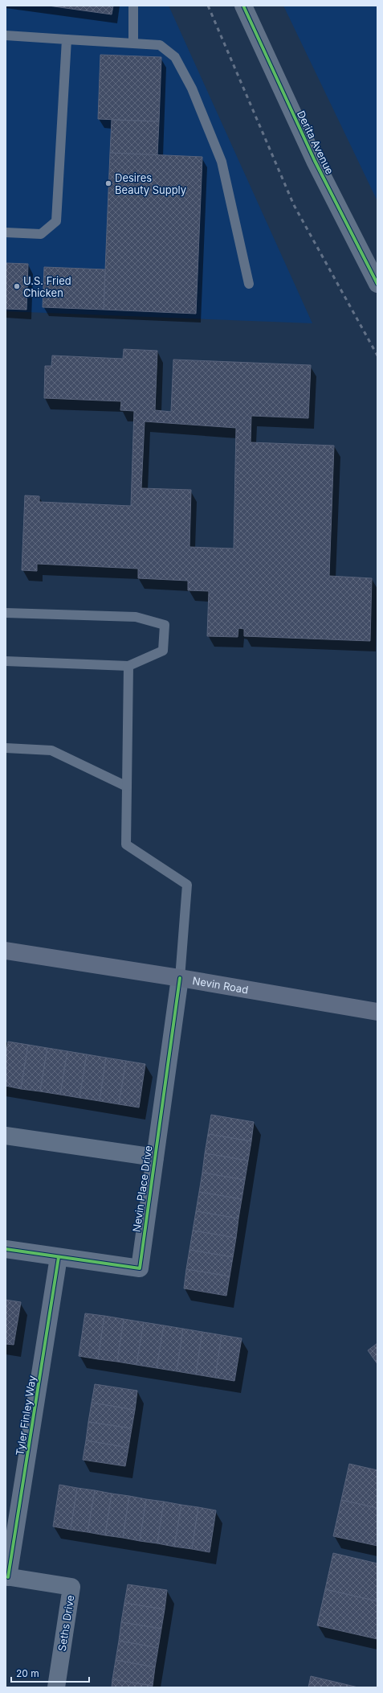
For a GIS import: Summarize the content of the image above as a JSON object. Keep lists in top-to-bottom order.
{
  "streets": {
    "main road": ["Nevin Road"],
    "street": [
      "Derita Avenue",
      "Nevin Place Drive",
      "Tyler Finley Way",
      "Seths Drive"
    ]
  },
  "crossings": [
    ["Nevin Road", "Nevin Place Drive"],
    ["Nevin Place Drive", "Tyler Finley Way"],
    ["Tyler Finley Way", "Seths Drive"]
  ],
  "places": ["Desires Beauty Supply", "U.S. Fried Chicken"],
  "scale_bar": "20 m"
}
